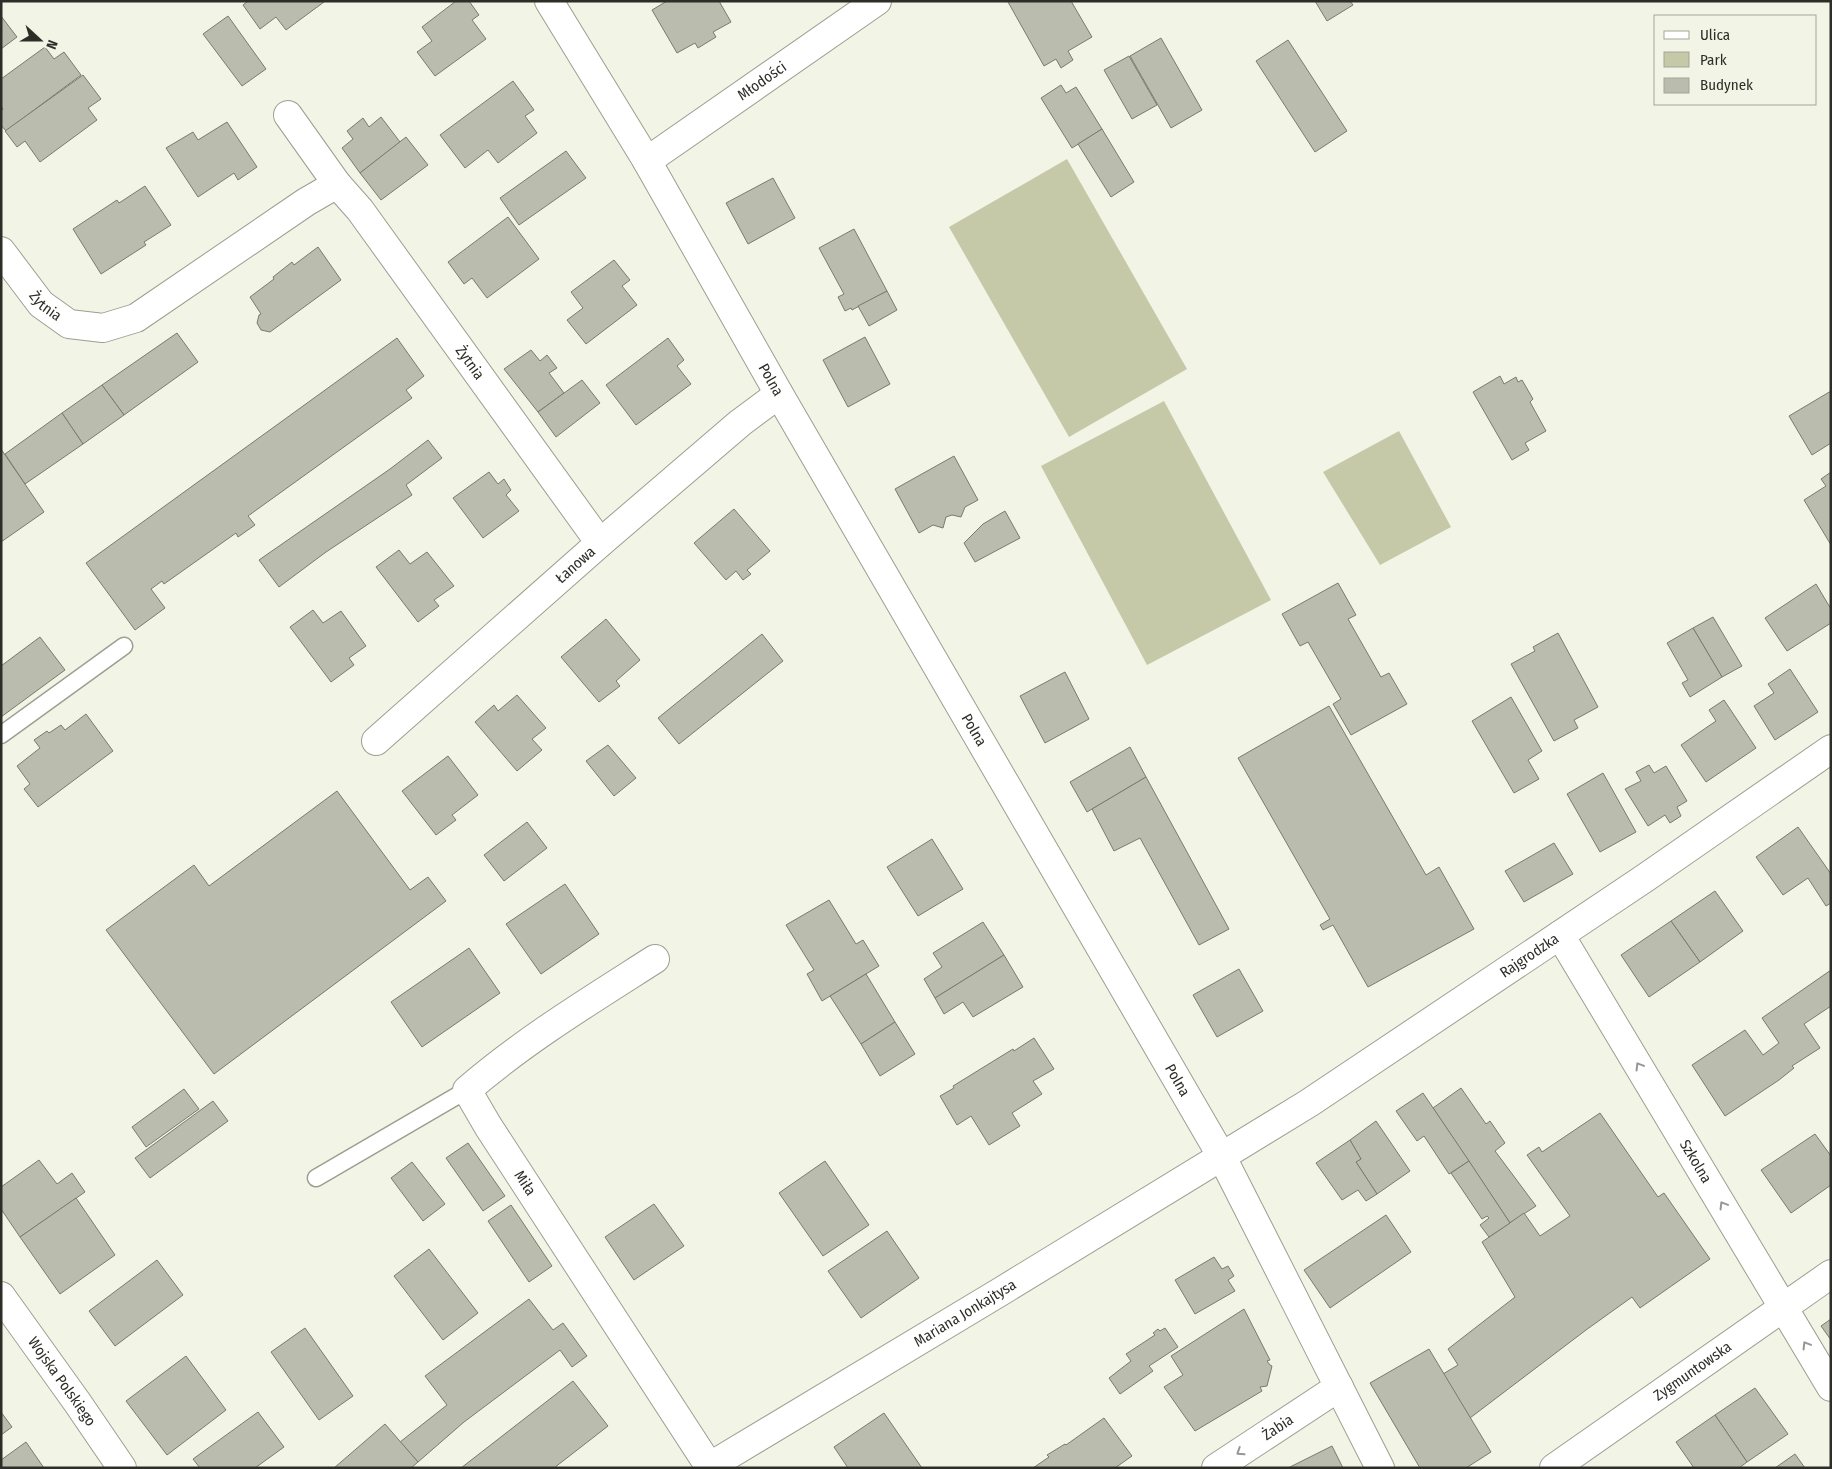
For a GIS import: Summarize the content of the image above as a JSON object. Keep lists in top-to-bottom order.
{
  "streets": {
    "street": [
      "Młodości",
      "Żytnia",
      "Polna",
      "Łanowa",
      "Rajgrodzka",
      "Szkolna",
      "Miła",
      "Mariana Jonkajtysa",
      "Zygmuntowska",
      "Wojska Polskiego",
      "Żabia"
    ]
  },
  "crossings": [
    ["Młodości", "Polna"],
    ["Żytnia", "Łanowa"],
    ["Polna", "Łanowa"],
    ["Polna", "Rajgrodzka"],
    ["Polna", "Mariana Jonkajtysa"],
    ["Polna", "Żabia"],
    ["Rajgrodzka", "Szkolna"],
    ["Rajgrodzka", "Mariana Jonkajtysa"],
    ["Szkolna", "Zygmuntowska"],
    ["Miła", "Mariana Jonkajtysa"]
  ],
  "one_way": ["Szkolna", "Żabia"],
  "legend": ["Ulica", "Park", "Budynek"],
  "north": "right"
}
